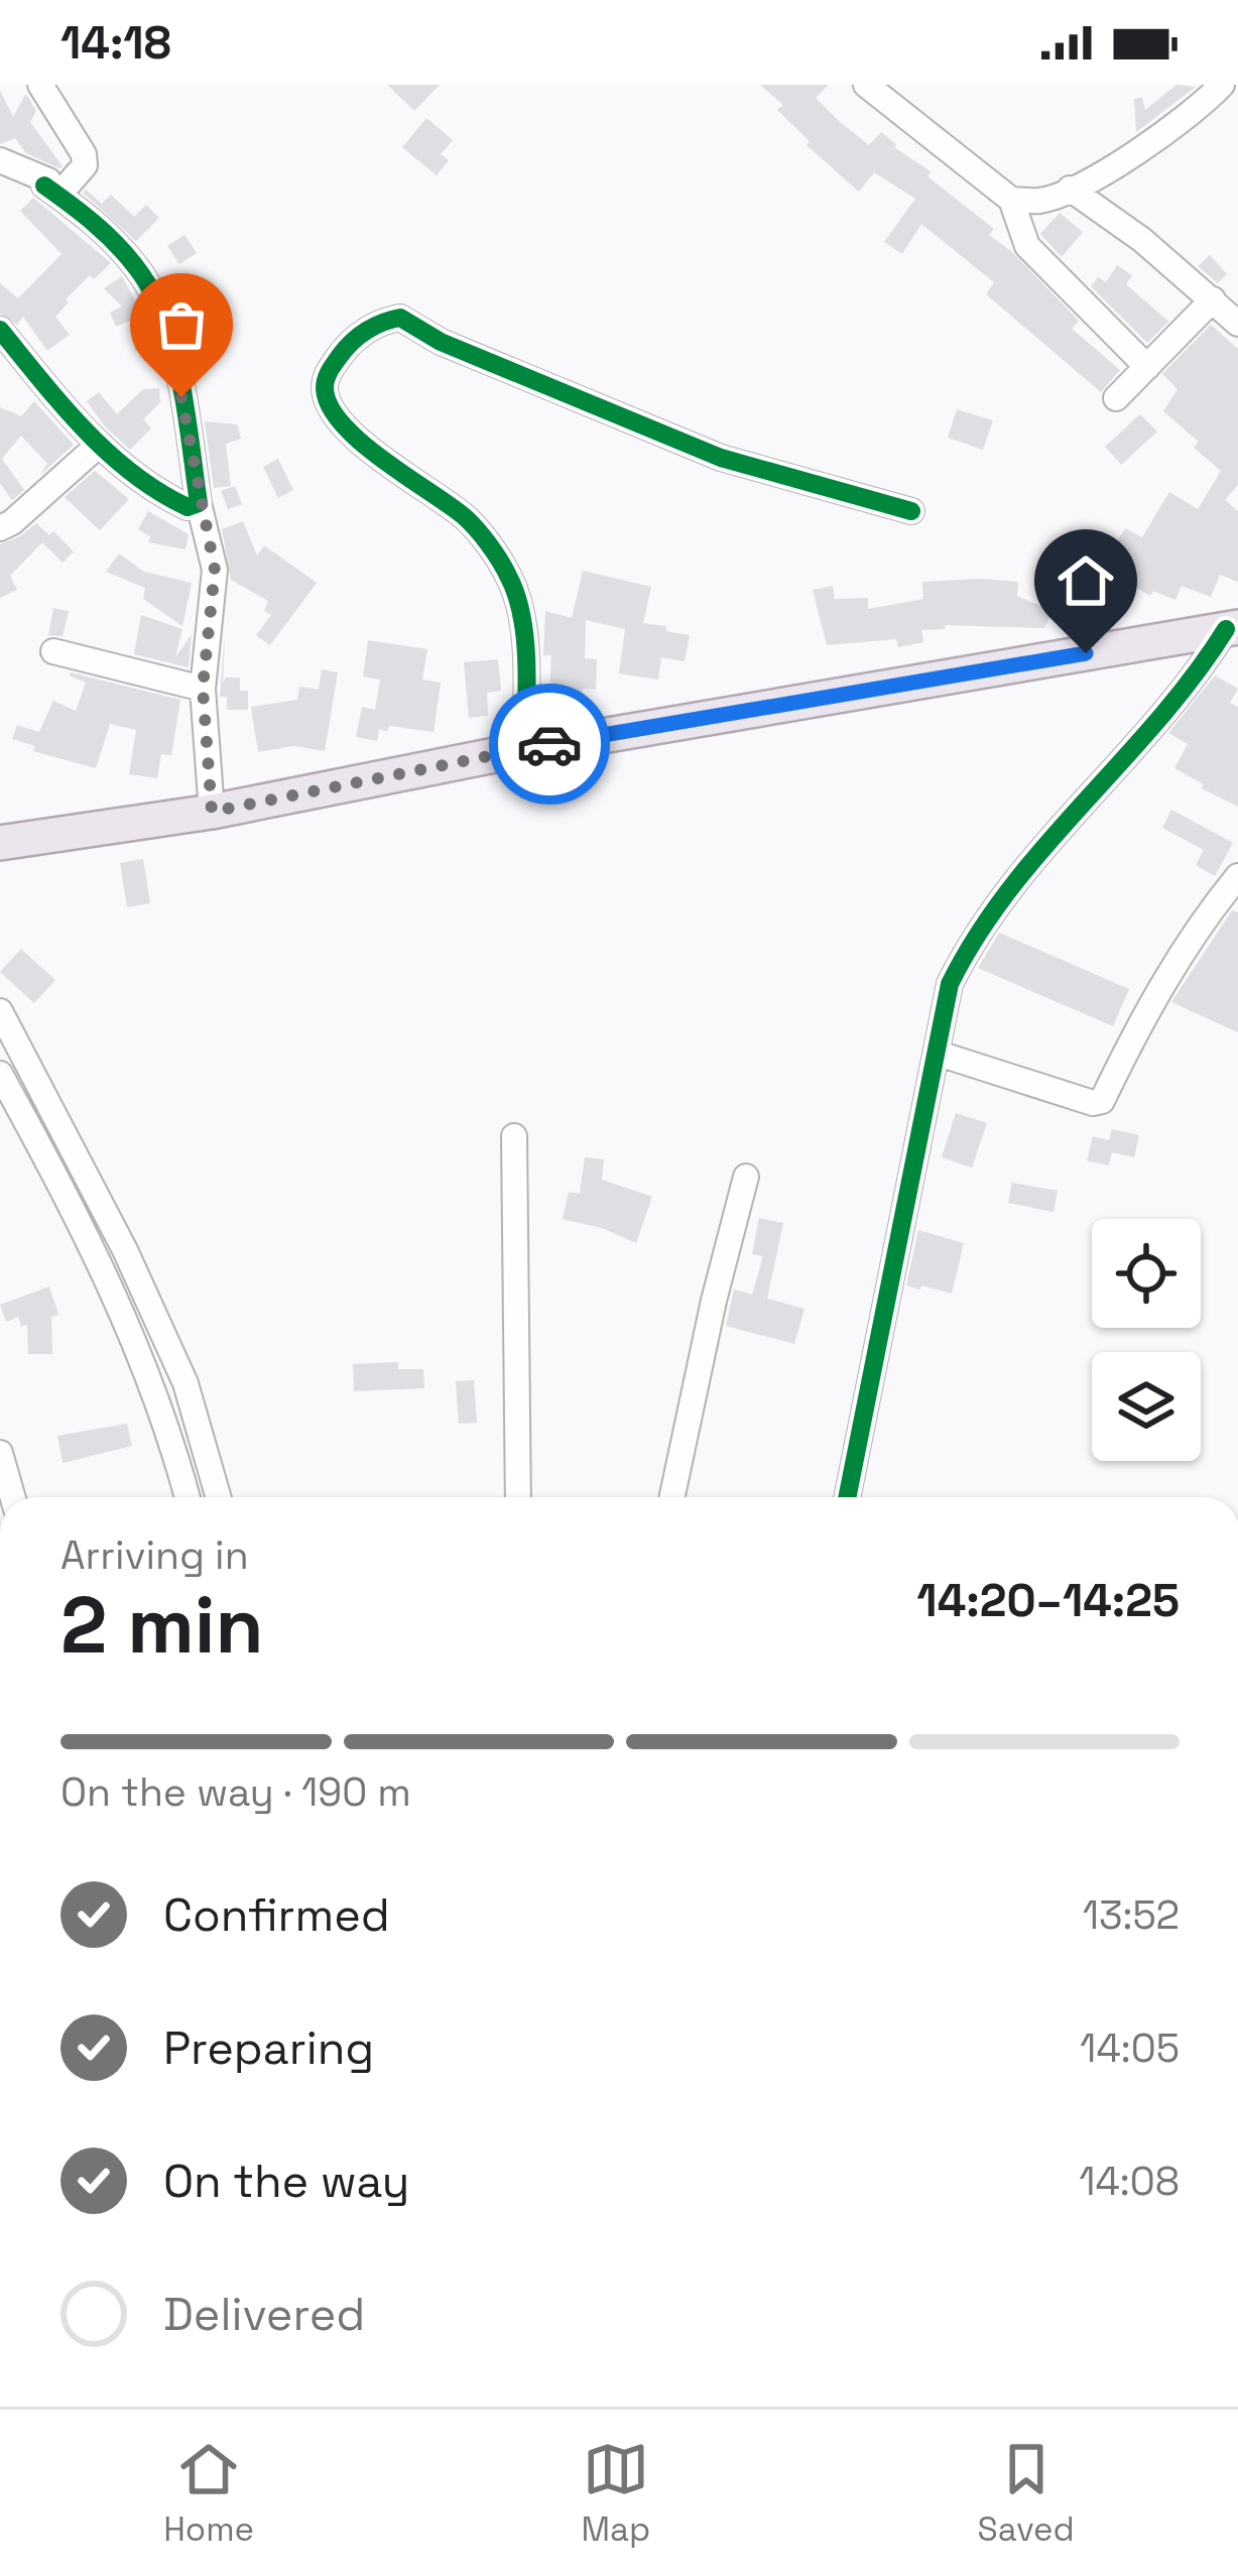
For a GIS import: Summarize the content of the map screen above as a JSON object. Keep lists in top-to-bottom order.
{
  "page": {
    "status": "14:18",
    "heading": ["2 min", "Arriving in", "14:20–14:25"],
    "bar": "On the way · 190 m",
    "list": [
      ["Confirmed", "13:52"],
      ["Preparing", "14:05"],
      ["On the way", "14:08"],
      "Delivered"
    ],
    "tabs": ["Home", "Map", "Saved"]
  }
}
